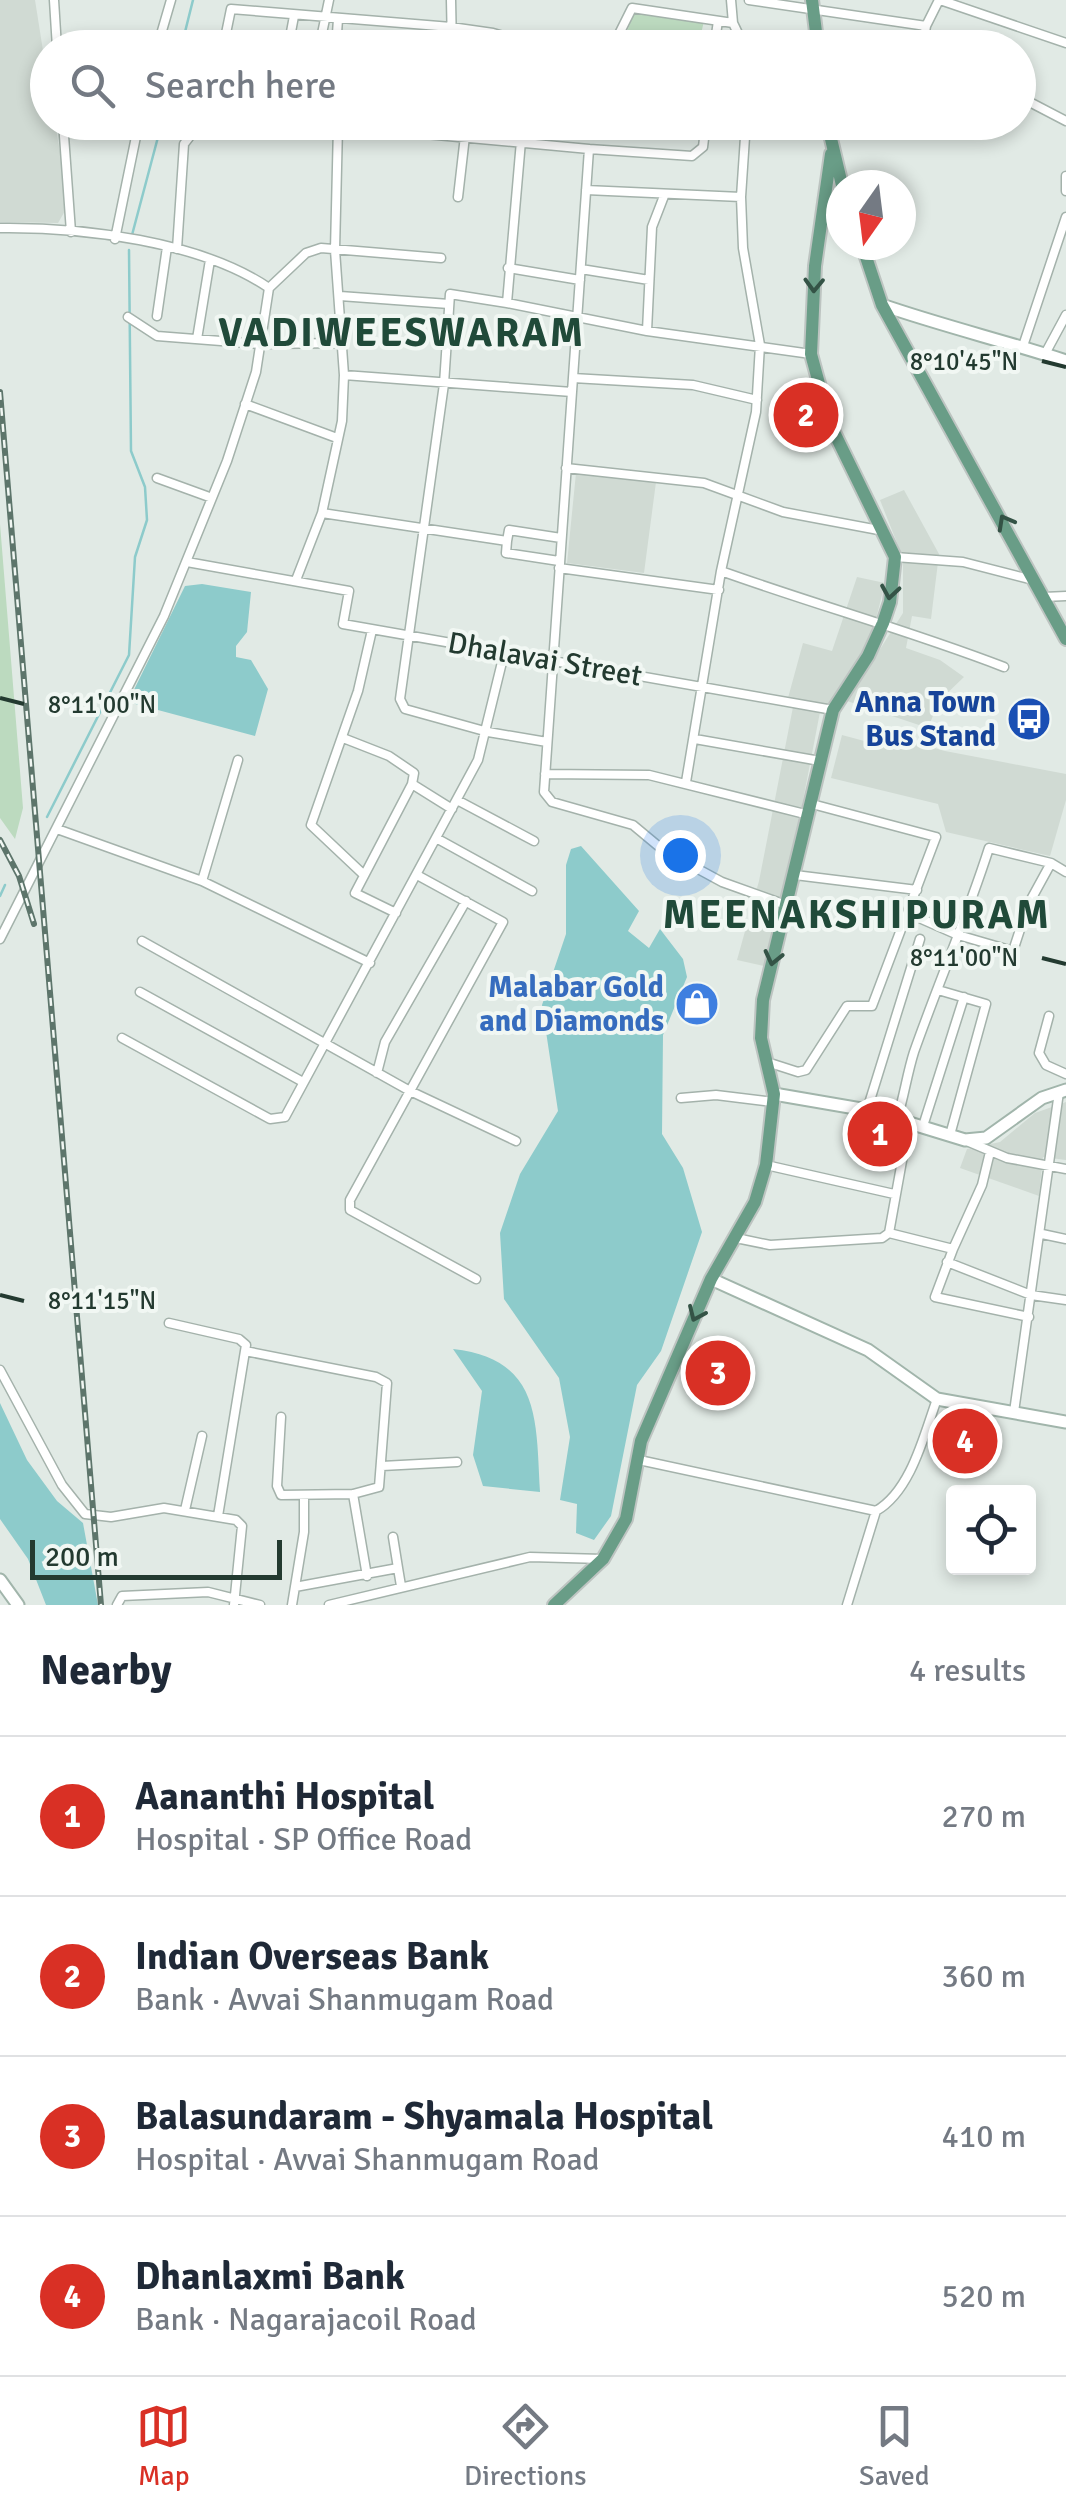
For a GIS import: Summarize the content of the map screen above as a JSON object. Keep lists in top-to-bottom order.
{
  "streets": {
    "street": ["Dhalavai Street"]
  },
  "districts": ["VADIWEESWARAM", "MEENAKSHIPURAM"],
  "places": {
    "bus stop": ["Anna Town Bus Stand"],
    "shop": ["Malabar Gold and Diamonds"]
  },
  "scale_bar": "200 m",
  "north": "bottom",
  "page": {
    "search": "Search here",
    "pins": [
      "2",
      "1",
      "3",
      "4"
    ],
    "scale": "200 m",
    "heading": ["Nearby", "4 results"],
    "list": [
      {
        "mark": "1",
        "name": "Aananthi Hospital",
        "note": "Hospital · SP Office Road",
        "value": "270 m"
      },
      {
        "mark": "2",
        "name": "Indian Overseas Bank",
        "note": "Bank · Avvai Shanmugam Road",
        "value": "360 m"
      },
      {
        "mark": "3",
        "name": "Balasundaram - Shyamala Hospital",
        "note": "Hospital · Avvai Shanmugam Road",
        "value": "410 m"
      },
      {
        "mark": "4",
        "name": "Dhanlaxmi Bank",
        "note": "Bank · Nagarajacoil Road",
        "value": "520 m"
      }
    ],
    "nav": ["Map", "Directions", "Saved"]
  },
  "coordinates": ["8°10'45\"N", "8°11'00\"N", "8°11'15\"N"]
}
